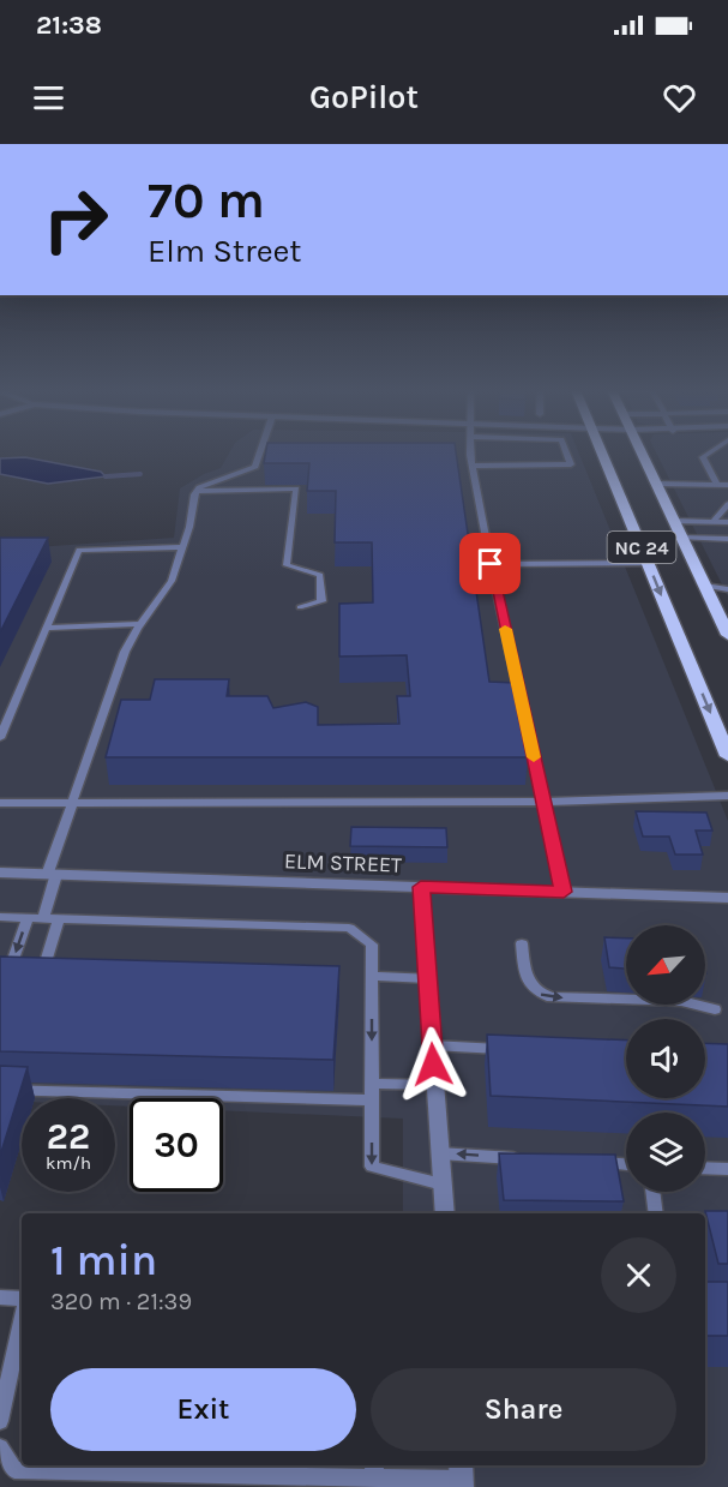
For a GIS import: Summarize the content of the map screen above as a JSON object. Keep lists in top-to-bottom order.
{
  "streets": {
    "main road": ["NC 24"],
    "street": ["ELM STREET"]
  },
  "north": "bottom left",
  "page": {
    "status": "21:38",
    "header": "GoPilot",
    "turn": ["70 m", "Elm Street"],
    "speed": "22 km/h",
    "limit": "30",
    "heading": ["1 min", "320 m · 21:39"],
    "buttons": ["Exit", "Share"]
  }
}
